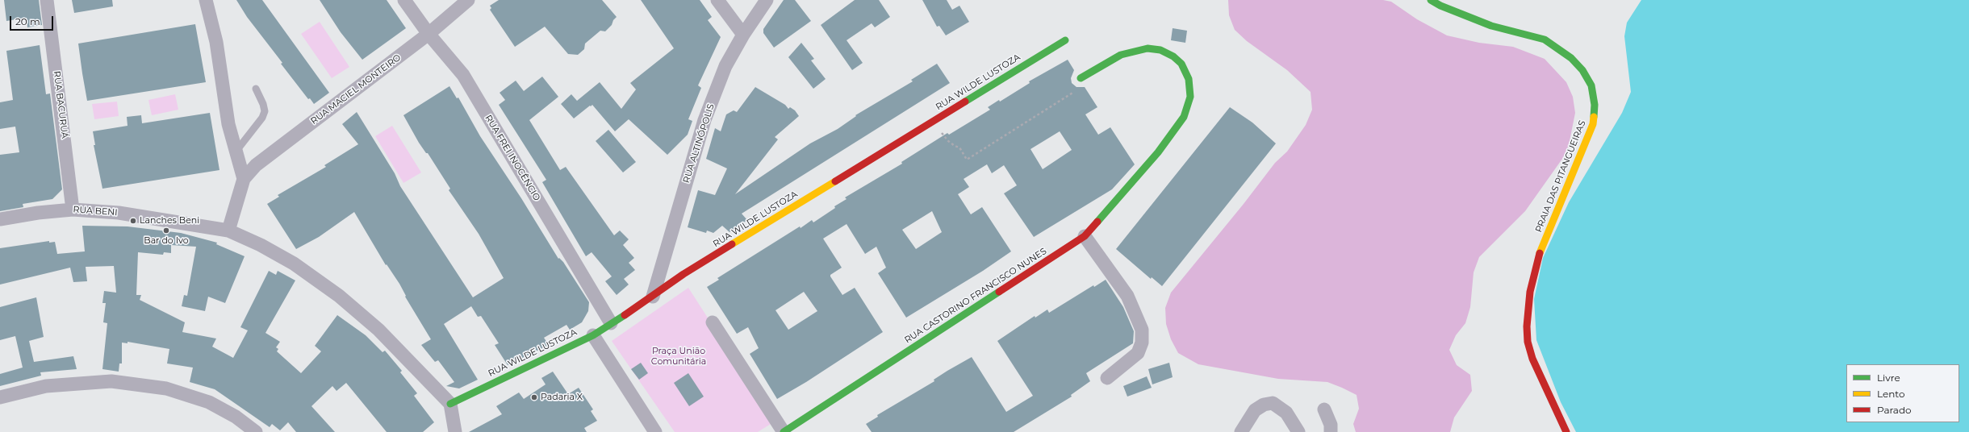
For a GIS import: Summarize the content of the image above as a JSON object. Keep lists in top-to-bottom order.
{
  "streets": {
    "street": [
      "RUA WILDE LUSTOZA",
      "RUA MACIEL MONTEIRO",
      "RUA BACURUÁ",
      "RUA ALTINÓPOLIS",
      "RUA FREI INOCÊNCIO",
      "PRAIA DAS PITANGUEIRAS",
      "RUA BENI",
      "RUA CASTORINO FRANCISCO NUNES"
    ]
  },
  "crossings": [
    ["RUA WILDE LUSTOZA", "RUA ALTINÓPOLIS"],
    ["RUA WILDE LUSTOZA", "RUA FREI INOCÊNCIO"],
    ["RUA WILDE LUSTOZA", "RUA BENI"],
    ["RUA MACIEL MONTEIRO", "RUA FREI INOCÊNCIO"],
    ["RUA BACURUÁ", "RUA BENI"]
  ],
  "parks": ["Praça União Comunitária"],
  "places": ["Lanches Beni", "Bar do Ivo", "Padaria X"],
  "legend": ["Livre", "Lento", "Parado"],
  "scale_bar": "20 m"
}
